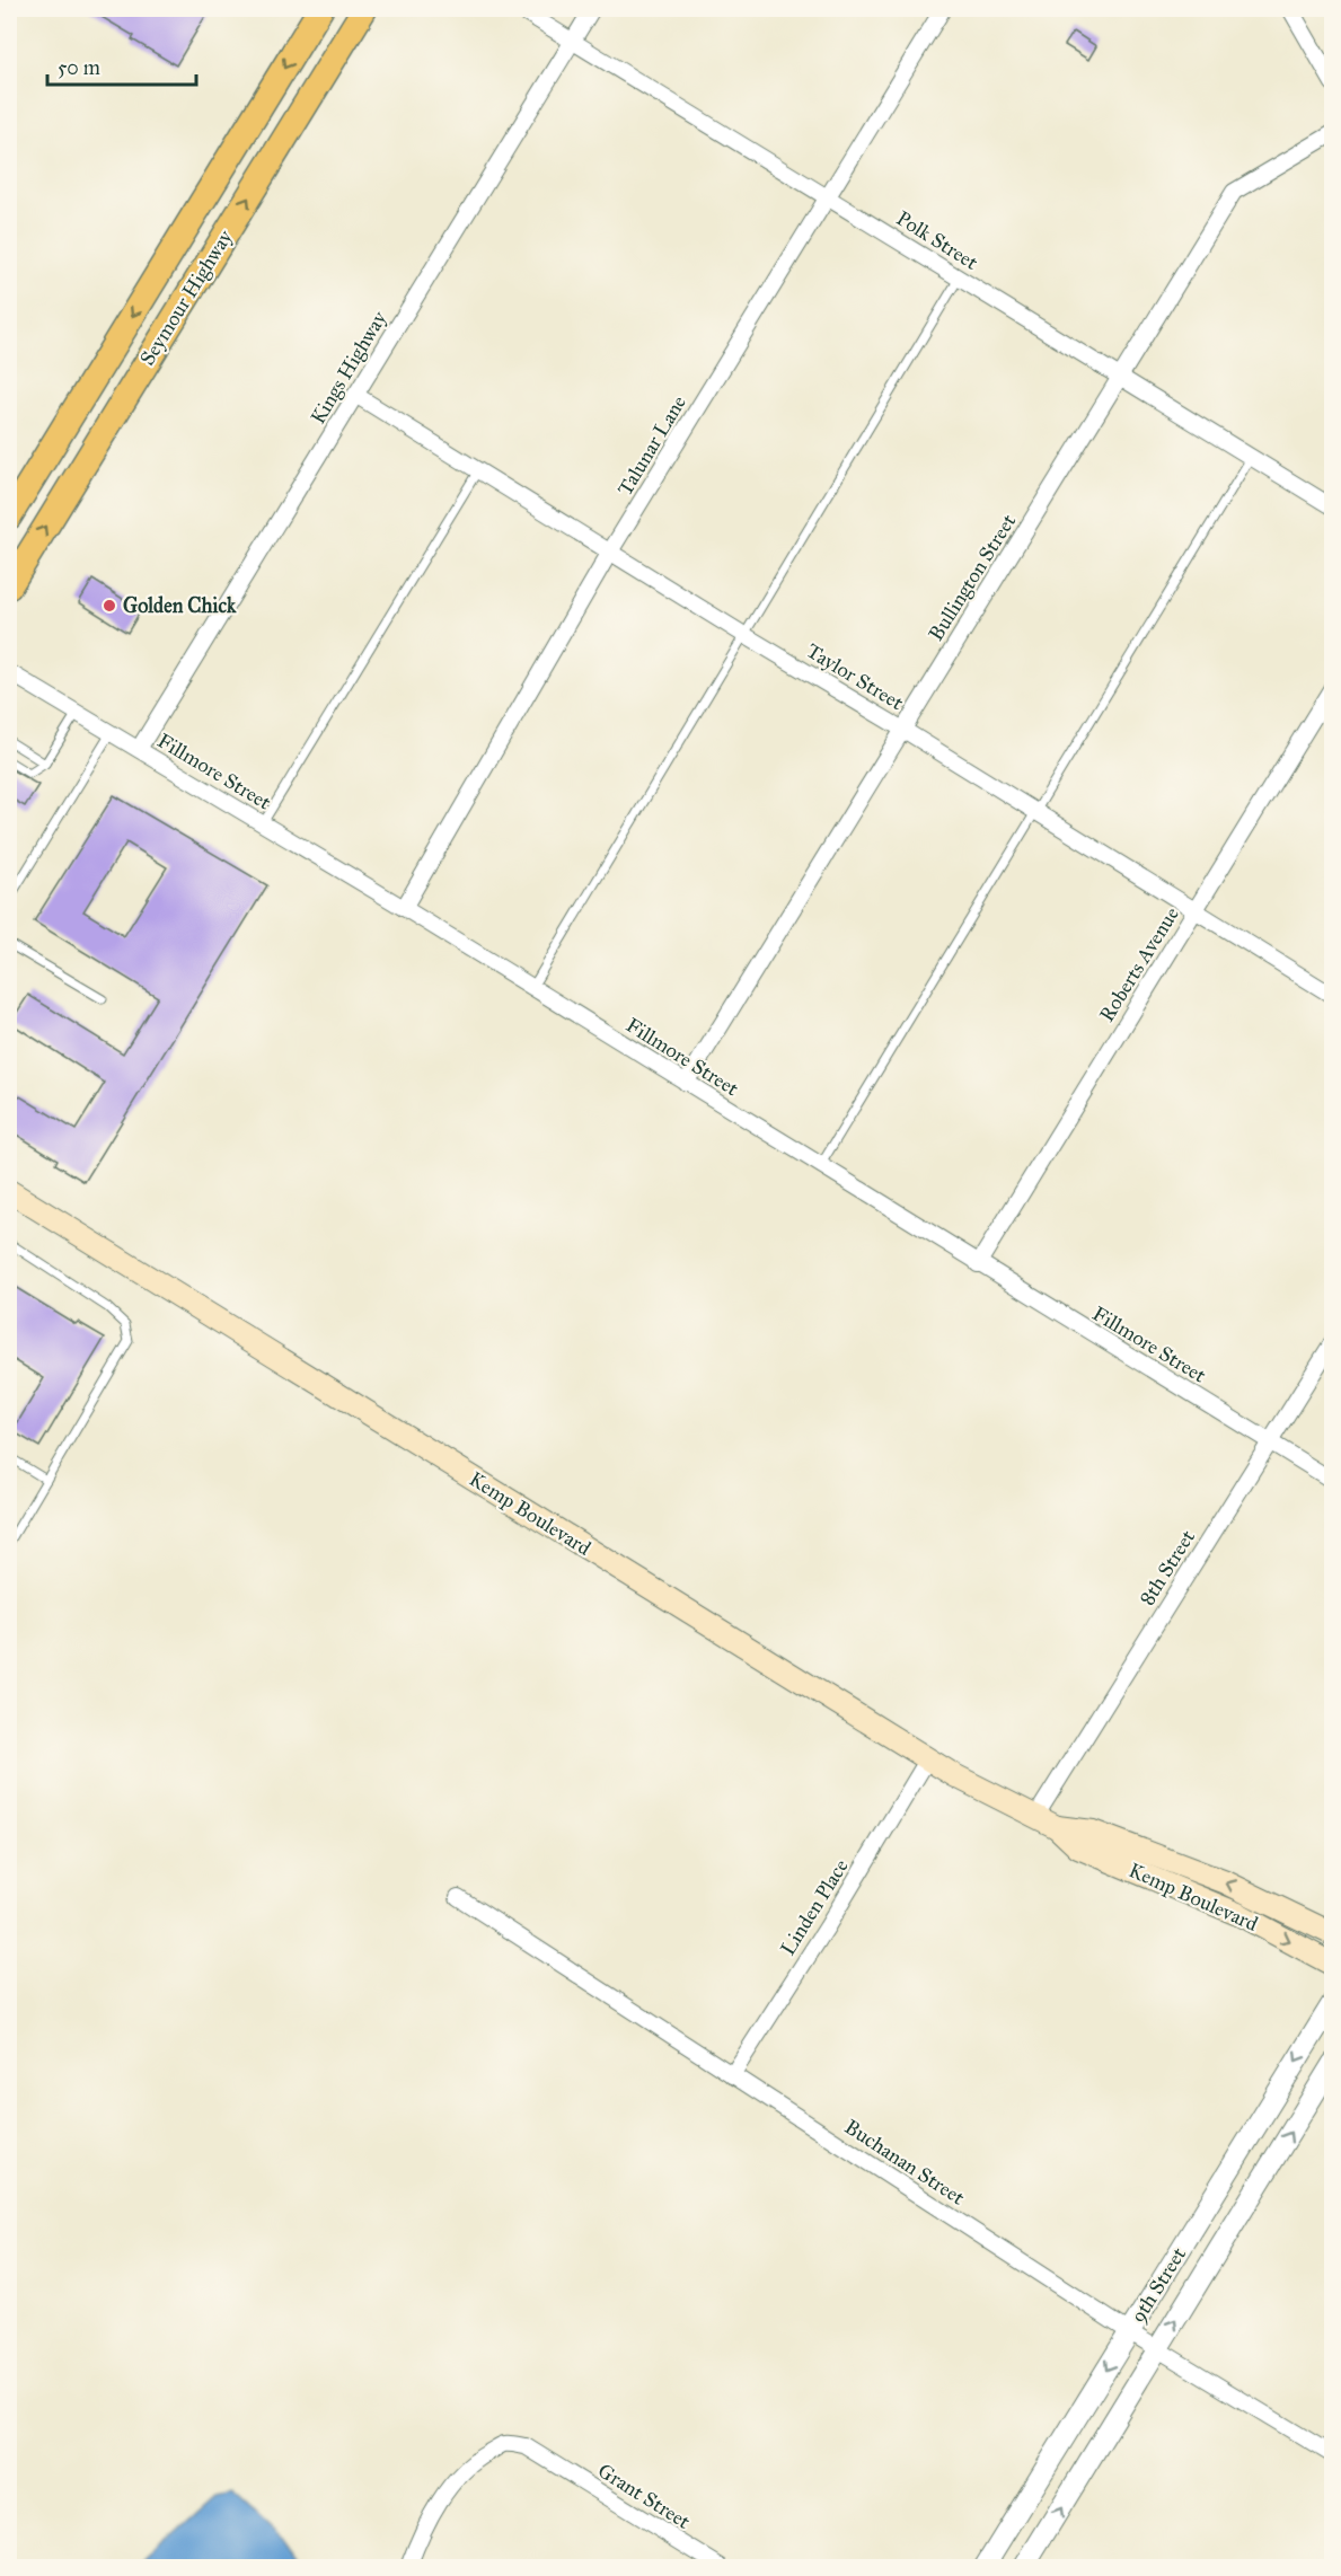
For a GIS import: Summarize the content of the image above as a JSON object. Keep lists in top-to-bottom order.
{
  "streets": {
    "main road": ["Seymour Highway", "Kemp Boulevard"],
    "street": [
      "Polk Street",
      "Kings Highway",
      "Talunar Lane",
      "Bullington Street",
      "Taylor Street",
      "Fillmore Street",
      "Roberts Avenue",
      "8th Street",
      "Linden Place",
      "Buchanan Street",
      "9th Street",
      "Grant Street"
    ]
  },
  "crossings": [
    ["Polk Street", "Kings Highway"],
    ["Polk Street", "Talunar Lane"],
    ["Polk Street", "Bullington Street"],
    ["Kings Highway", "Taylor Street"],
    ["Kings Highway", "Fillmore Street"],
    ["Talunar Lane", "Taylor Street"],
    ["Talunar Lane", "Fillmore Street"],
    ["Bullington Street", "Taylor Street"],
    ["Bullington Street", "Fillmore Street"],
    ["Taylor Street", "Roberts Avenue"],
    ["Fillmore Street", "Roberts Avenue"],
    ["Fillmore Street", "8th Street"],
    ["Kemp Boulevard", "8th Street"],
    ["Kemp Boulevard", "Linden Place"],
    ["Linden Place", "Buchanan Street"],
    ["Buchanan Street", "9th Street"]
  ],
  "places": ["Golden Chick"],
  "scale_bar": "50 m"
}
